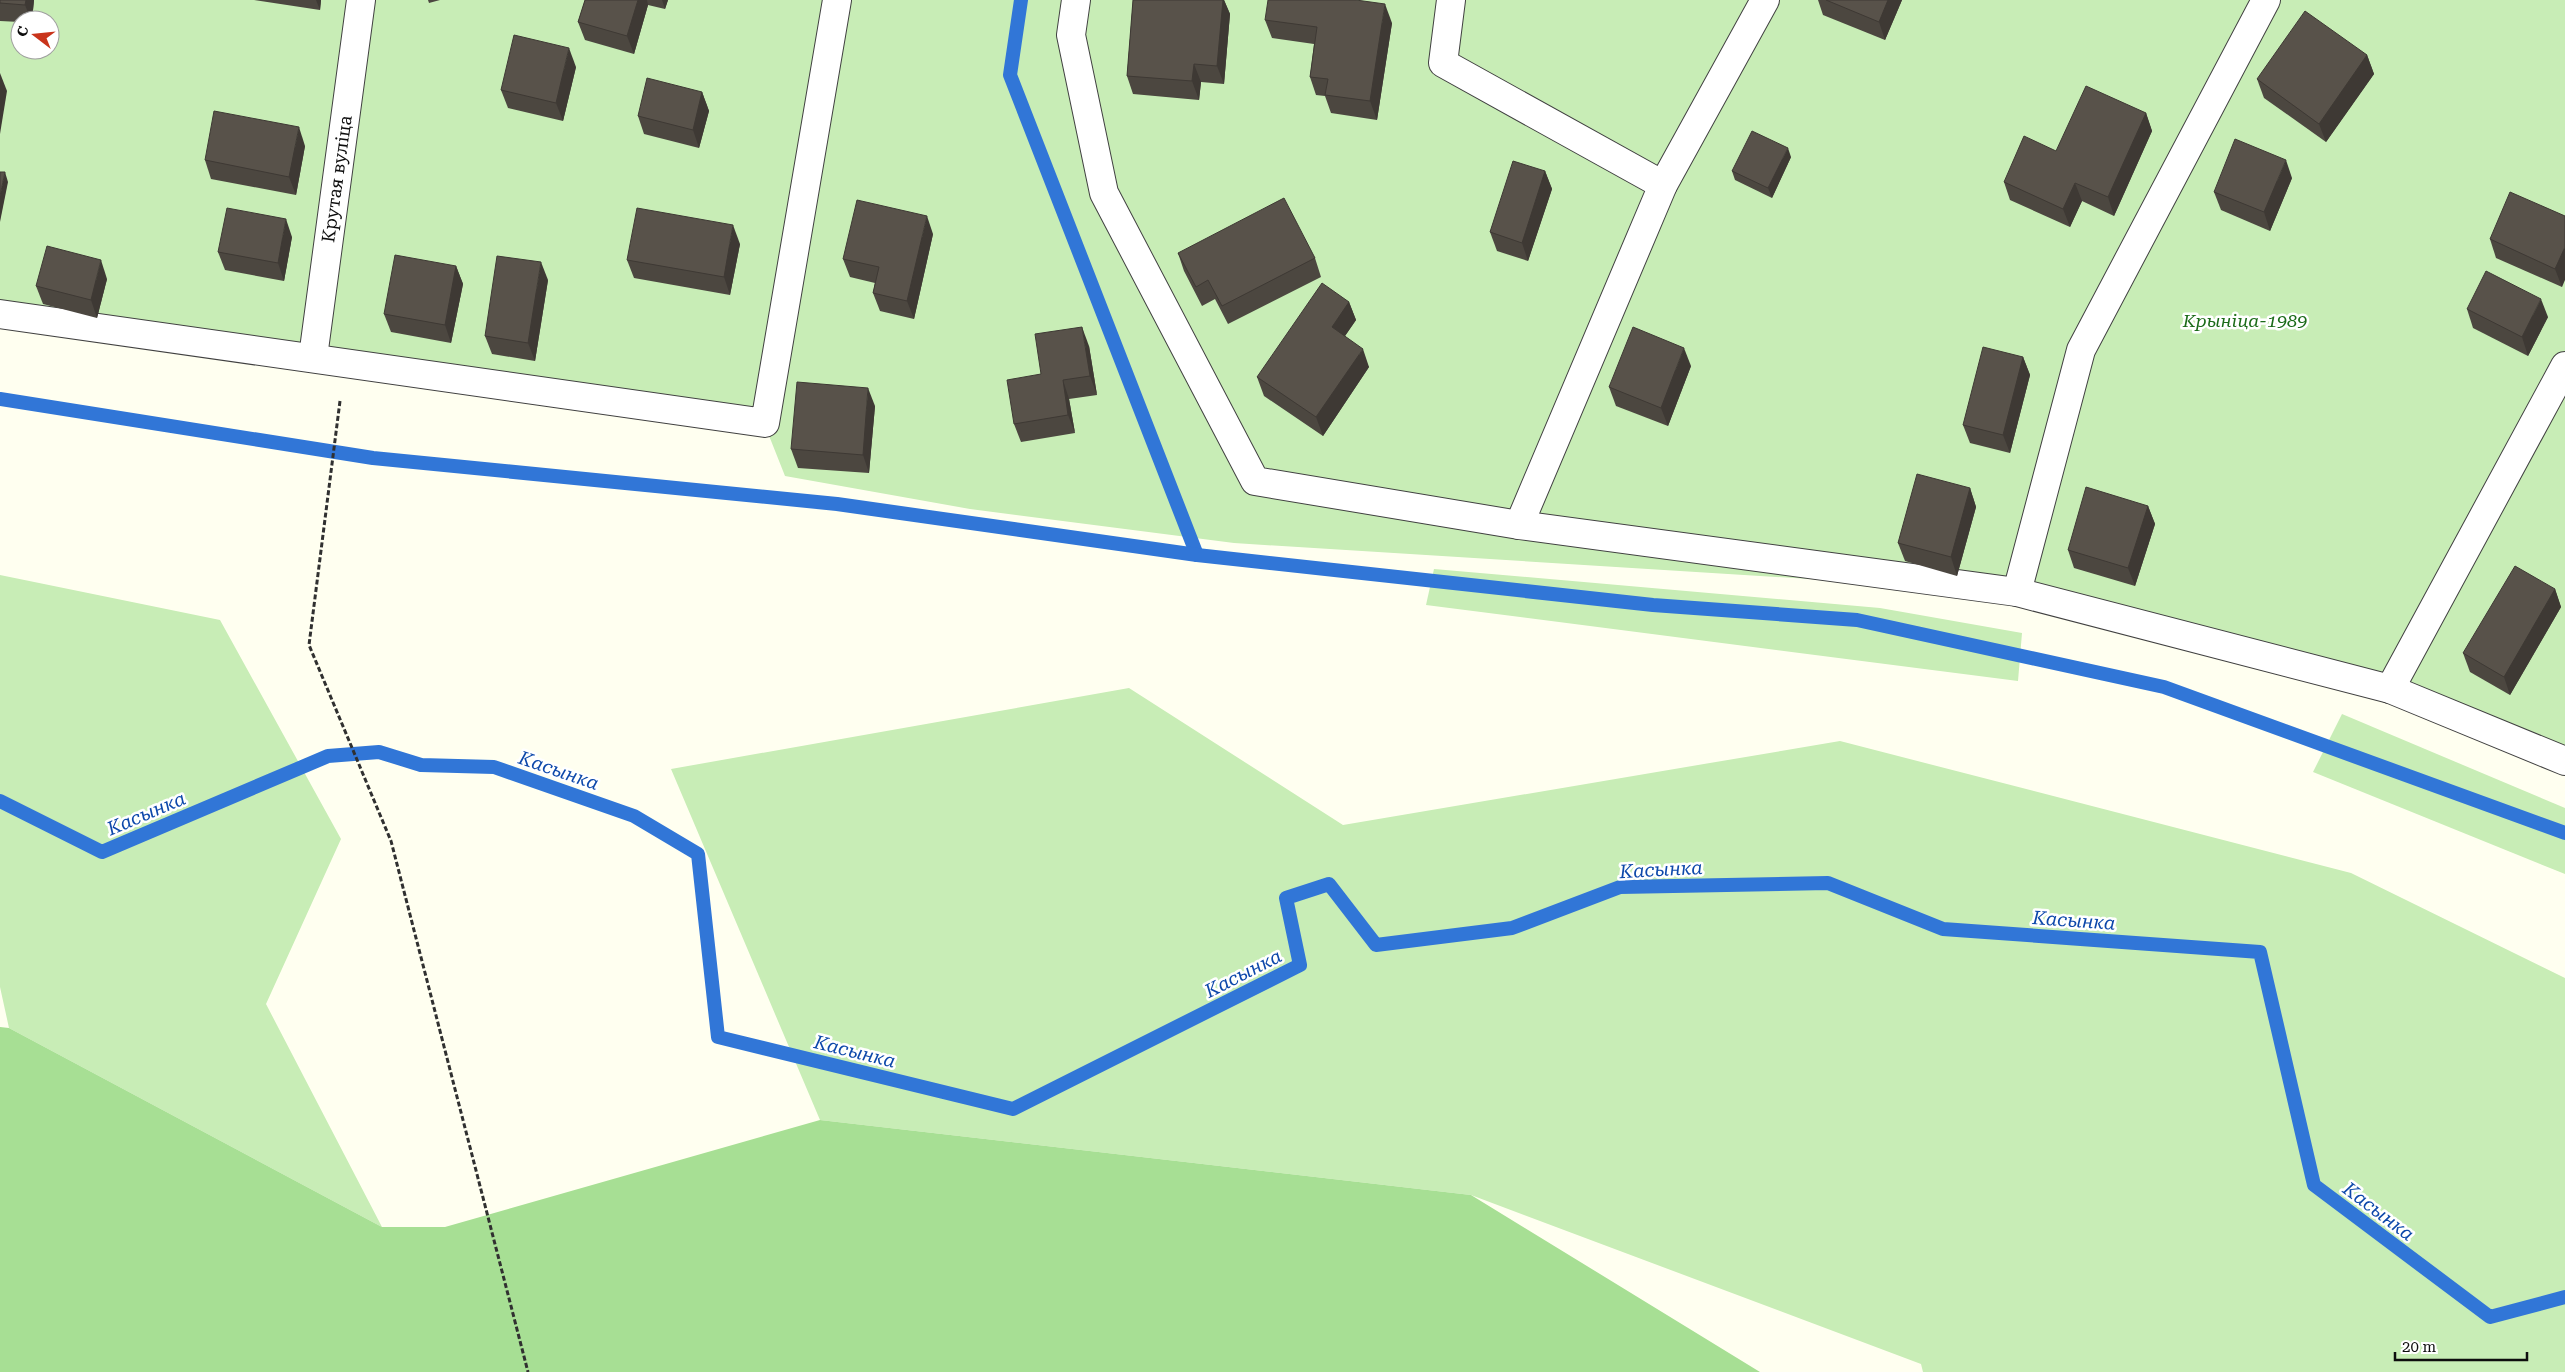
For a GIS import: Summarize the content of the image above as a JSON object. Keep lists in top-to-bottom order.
{
  "streets": {
    "street": ["Крутая вуліца"]
  },
  "water": ["Касынка"],
  "parks": ["Крыніца-1989"],
  "scale_bar": "20 m",
  "north": "left"
}
